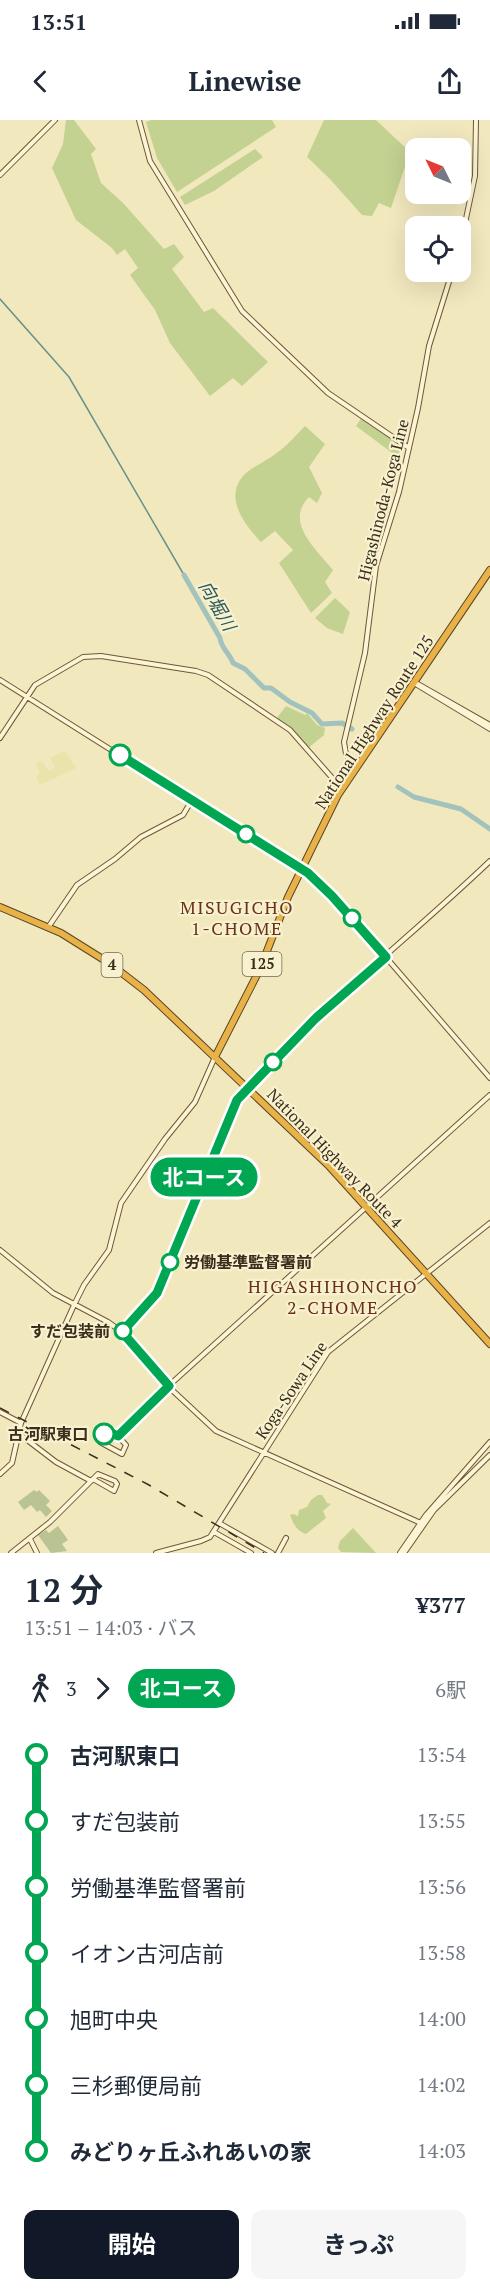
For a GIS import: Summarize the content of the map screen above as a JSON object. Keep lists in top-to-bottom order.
{
  "streets": {
    "highway": [
      "National Highway Route 125",
      "125",
      "4",
      "National Highway Route 4"
    ],
    "street": ["Higashinoda-Koga Line", "Koga-Sowa Line"]
  },
  "crossings": [
    ["Higashinoda-Koga Line", "National Highway Route 125"],
    ["National Highway Route 125", "National Highway Route 4"],
    ["National Highway Route 4", "Koga-Sowa Line"]
  ],
  "districts": ["MISUGICHO 1-CHOME", "HIGASHIHONCHO 2-CHOME"],
  "water": ["向堀川"],
  "places": ["労働基準監督署前", "すだ包装前", "古河駅東口"],
  "lines": ["bus line 北コース"],
  "north": "top left",
  "page": {
    "status": "13:51",
    "header": "Linewise",
    "on_map": "北コース",
    "heading": ["12 分", "13:51 – 14:03 · バス", "¥377"],
    "legs": ["3", "北コース", "6駅"],
    "list": [
      {
        "name": "古河駅東口",
        "value": "13:54"
      },
      {
        "name": "すだ包装前",
        "value": "13:55"
      },
      {
        "name": "労働基準監督署前",
        "value": "13:56"
      },
      {
        "name": "イオン古河店前",
        "value": "13:58"
      },
      {
        "name": "旭町中央",
        "value": "14:00"
      },
      {
        "name": "三杉郵便局前",
        "value": "14:02"
      },
      {
        "name": "みどりヶ丘ふれあいの家",
        "value": "14:03"
      }
    ],
    "buttons": ["開始", "きっぷ"]
  }
}
